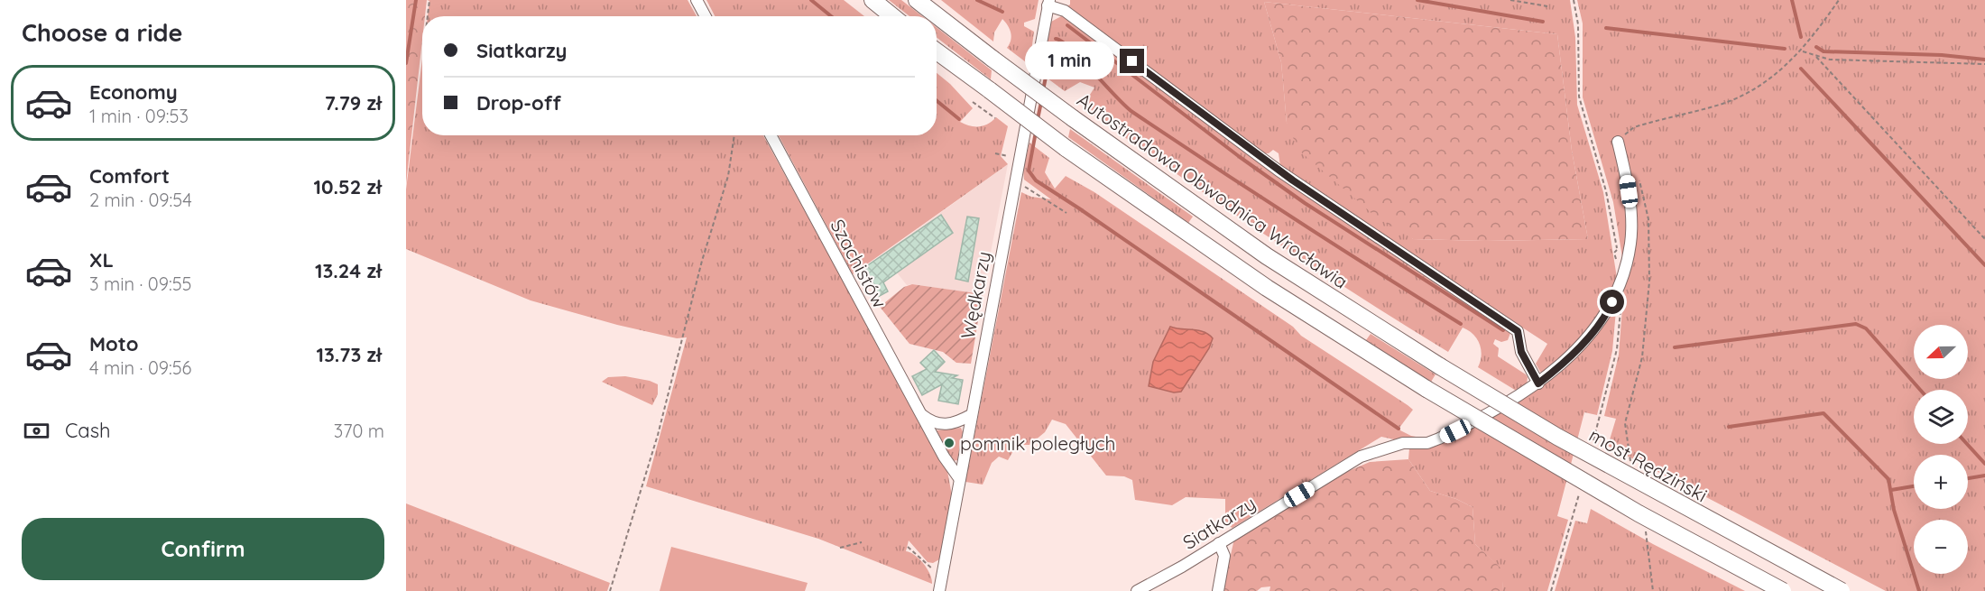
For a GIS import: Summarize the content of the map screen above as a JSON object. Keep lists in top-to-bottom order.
{
  "streets": {
    "highway": ["Autostradowa Obwodnica Wrocławia", "most Rędziński"],
    "street": ["Szachistów", "Wędkarzy", "Siatkarzy"]
  },
  "crossings": [
    ["Autostradowa Obwodnica Wrocławia", "most Rędziński"],
    ["Szachistów", "Wędkarzy"]
  ],
  "places": ["pomnik poległych"],
  "north": "left",
  "page": {
    "heading": "Choose a ride",
    "banner": ["Siatkarzy", "Drop-off"],
    "bubble": "1 min",
    "list": [
      {
        "name": "Economy",
        "note": "1 min · 09:53",
        "value": "7.79 zł"
      },
      {
        "name": "Comfort",
        "note": "2 min · 09:54",
        "value": "10.52 zł"
      },
      {
        "name": "XL",
        "note": "3 min · 09:55",
        "value": "13.24 zł"
      },
      {
        "name": "Moto",
        "note": "4 min · 09:56",
        "value": "13.73 zł"
      }
    ],
    "map_buttons": ["+", "−"],
    "pay": ["Cash", "370 m"],
    "buttons": "Confirm"
  }
}
